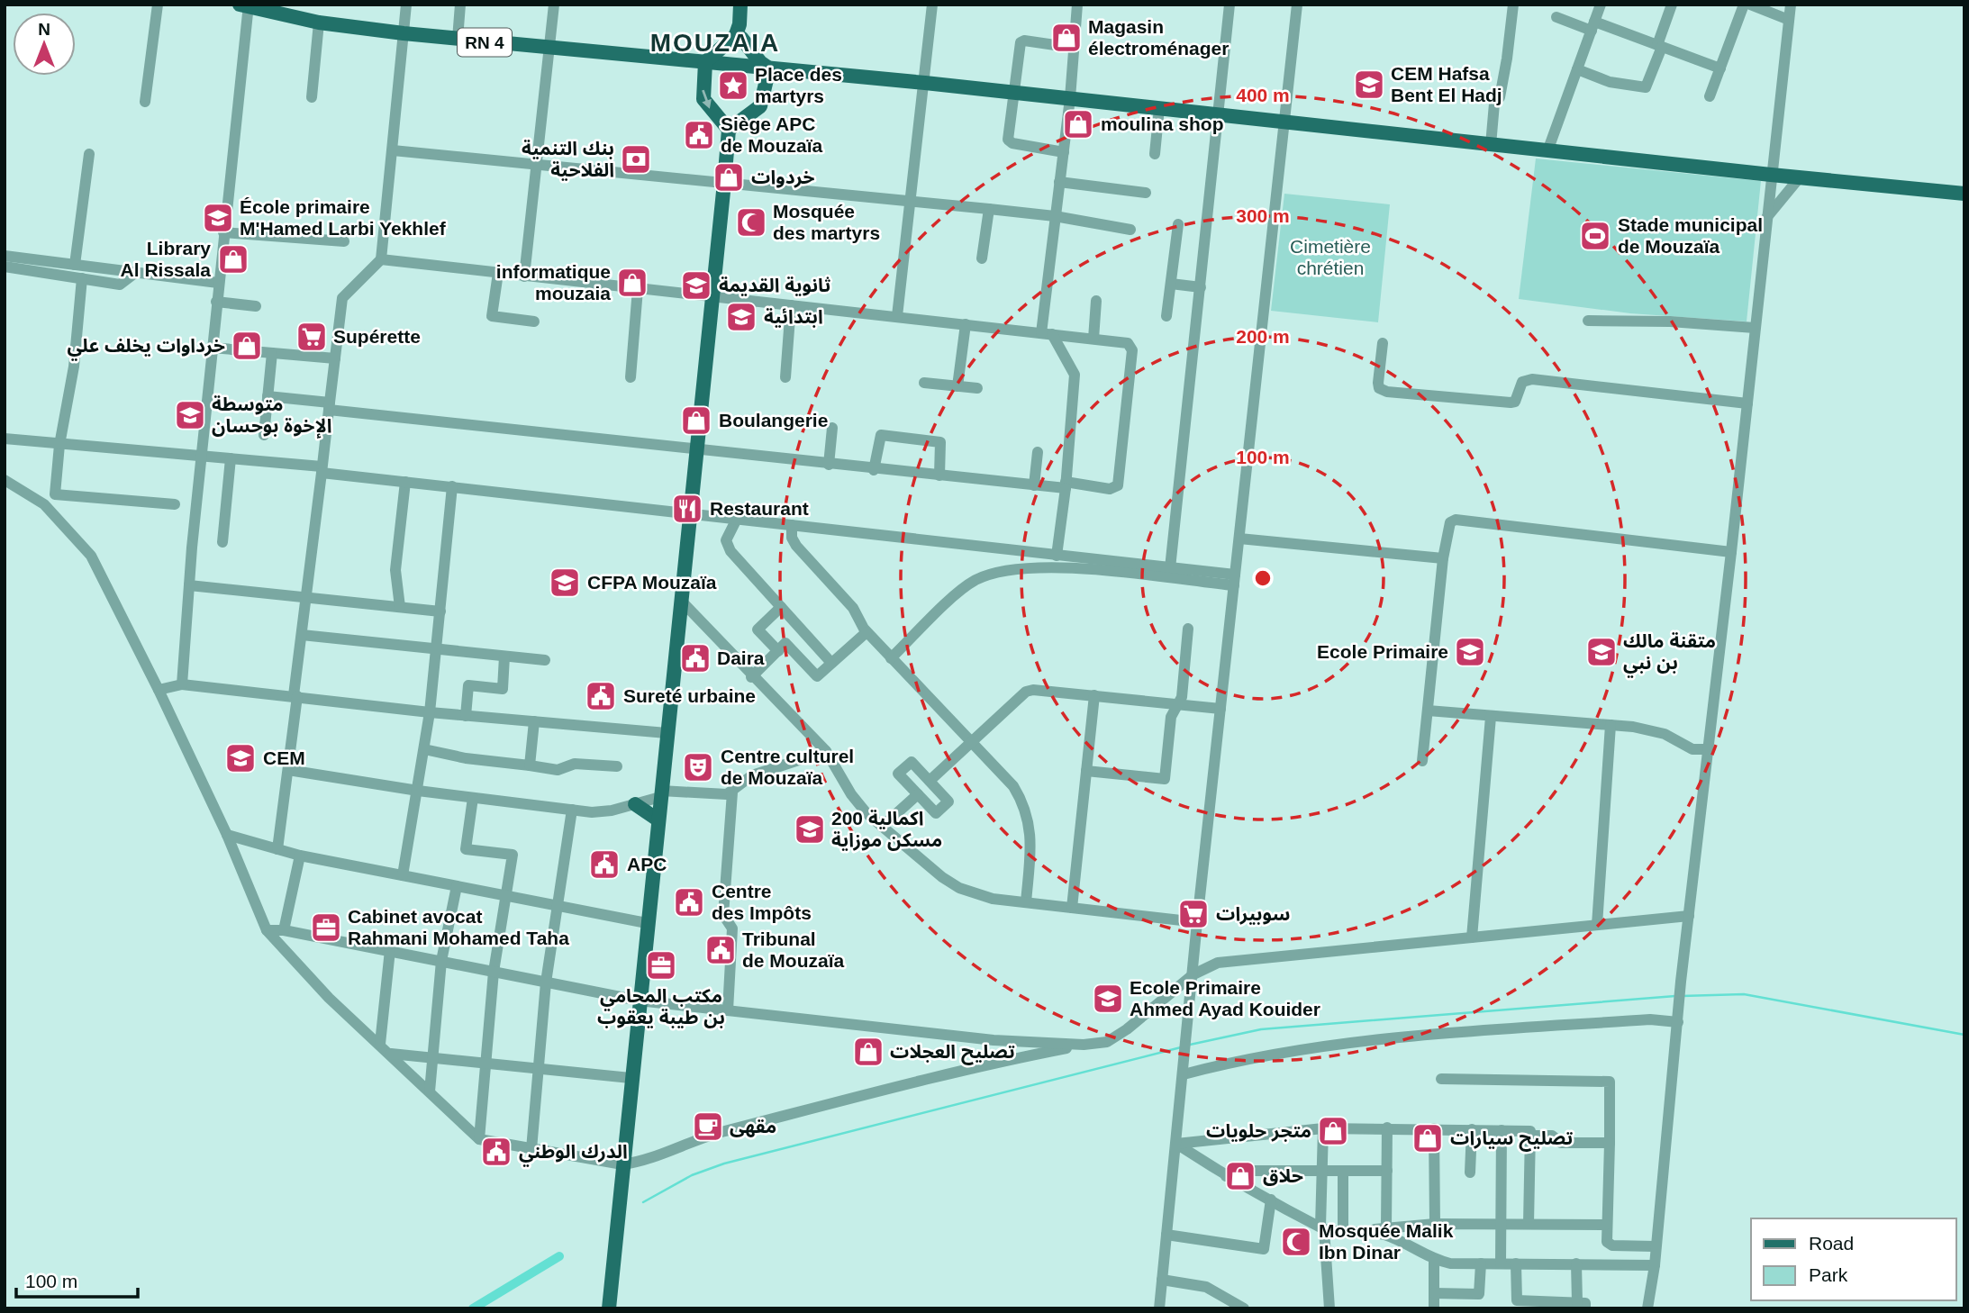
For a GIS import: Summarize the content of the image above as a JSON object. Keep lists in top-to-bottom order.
{
  "streets": {
    "main road": ["RN 4"]
  },
  "districts": ["MOUZAIA"],
  "parks": ["Cimetière chrétien"],
  "places": {
    "shop": [
      "Magasin électroménager",
      "moulina shop",
      "خردوات",
      "Library Al Rissala",
      "informatique mouzaia",
      "خرداوات يخلف علي",
      "Boulangerie",
      "تصليح العجلات",
      "متجر حلويات",
      "تصليح سيارات",
      "حلاق"
    ],
    "school or university": [
      "CEM Hafsa Bent El Hadj",
      "École primaire M'Hamed Larbi Yekhlef",
      "ثانوية القديمة",
      "ابتدائية",
      "متوسطة الإخوة بوحسان",
      "CFPA Mouzaïa",
      "Ecole Primaire",
      "متقنة مالك بن نبي",
      "CEM",
      "اكمالية 200 مسكن موزاية",
      "Ecole Primaire Ahmed Ayad Kouider"
    ],
    "place": ["Place des martyrs"],
    "public building": [
      "Siège APC de Mouzaïa",
      "Daira",
      "Sureté urbaine",
      "APC",
      "Centre des Impôts",
      "Tribunal de Mouzaïa",
      "الدرك الوطني"
    ],
    "bank": ["بنك التنمية الفلاحية"],
    "mosque": ["Mosquée des martyrs", "Mosquée Malik Ibn Dinar"],
    "sports": ["Stade municipal de Mouzaïa"],
    "supermarket": ["Supérette", "سوبيرات"],
    "restaurant": ["Restaurant"],
    "theatre": ["Centre culturel de Mouzaïa"],
    "office": ["Cabinet avocat Rahmani Mohamed Taha", "مكتب المحامي بن طيبة يعقوب"],
    "cafe": ["مقهى"]
  },
  "legend": ["Road", "Park"],
  "scale_bar": "100 m",
  "north": "top",
  "rings": [
    "400 m",
    "300 m",
    "200 m",
    "100 m"
  ]
}
